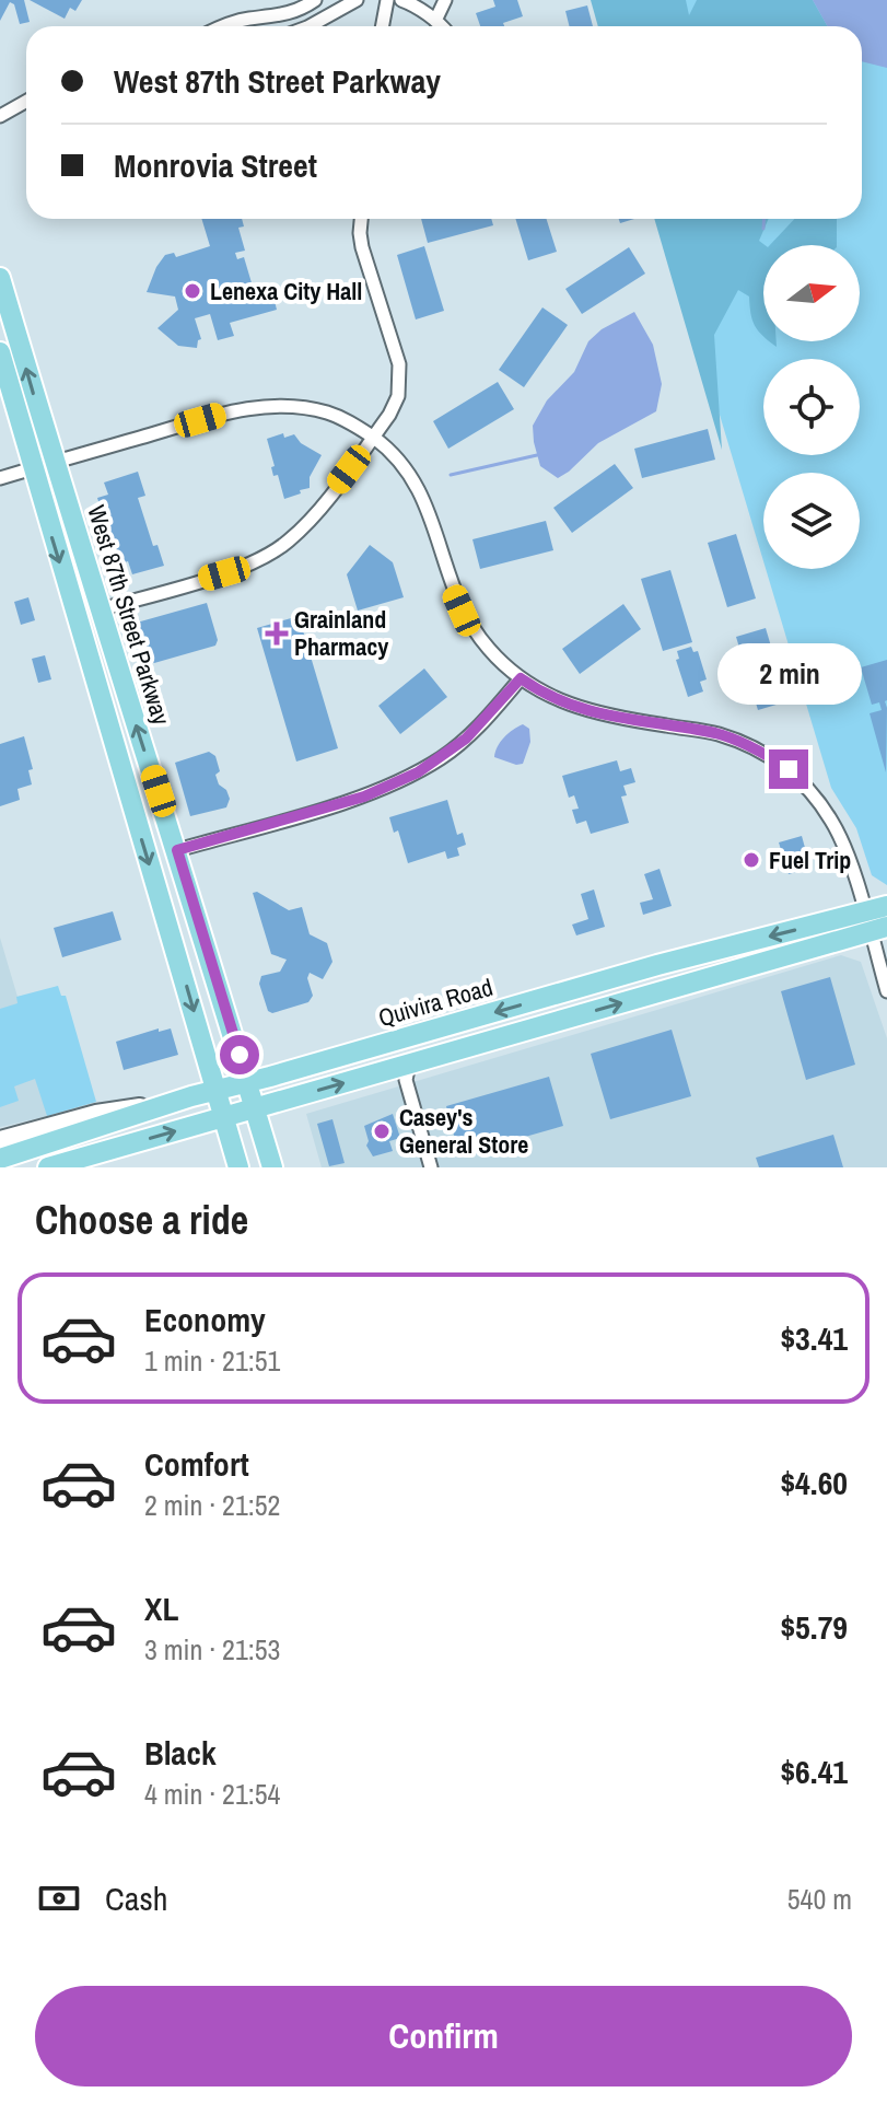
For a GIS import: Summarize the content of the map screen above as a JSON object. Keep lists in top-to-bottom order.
{
  "streets": {
    "main road": ["West 87th Street Parkway", "Quivira Road"]
  },
  "crossings": [
    ["West 87th Street Parkway", "Quivira Road"]
  ],
  "places": {
    "other": ["Lenexa City Hall", "Fuel Trip", "Casey's General Store"],
    "health": ["Grainland Pharmacy"]
  },
  "north": "right",
  "page": {
    "banner": ["West 87th Street Parkway", "Monrovia Street"],
    "bubble": "2 min",
    "heading": "Choose a ride",
    "list": [
      {
        "name": "Economy",
        "note": "1 min · 21:51",
        "value": "$3.41"
      },
      {
        "name": "Comfort",
        "note": "2 min · 21:52",
        "value": "$4.60"
      },
      {
        "name": "XL",
        "note": "3 min · 21:53",
        "value": "$5.79"
      },
      {
        "name": "Black",
        "note": "4 min · 21:54",
        "value": "$6.41"
      }
    ],
    "pay": ["Cash", "540 m"],
    "buttons": "Confirm"
  }
}
